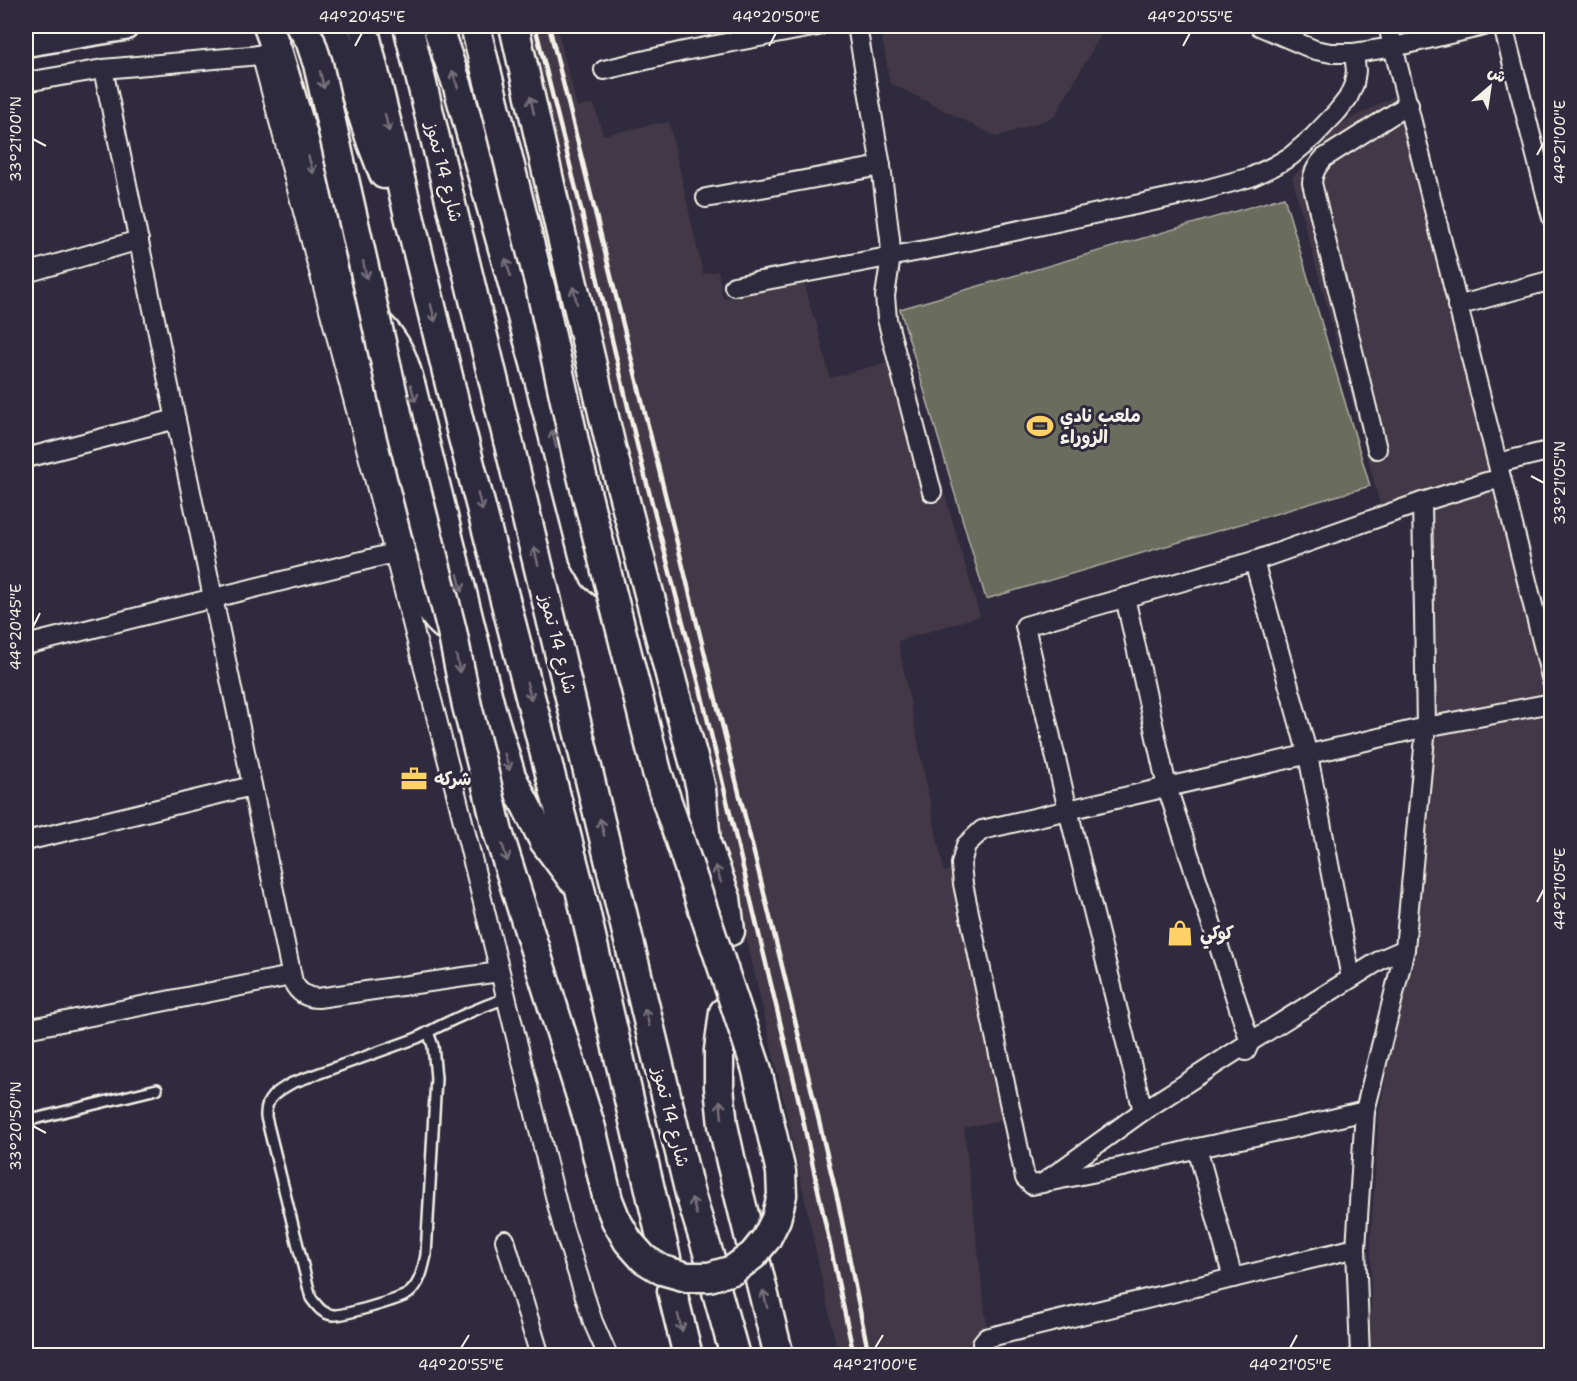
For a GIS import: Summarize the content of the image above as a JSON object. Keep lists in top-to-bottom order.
{
  "streets": {
    "main road": ["شارع 14 تموز"]
  },
  "places": {
    "sports": ["ملعب نادي الزوراء"],
    "office": ["شركه"],
    "shop": ["كوكي"]
  },
  "north": "top right",
  "coordinates": [
    "44°20'45\"E",
    "44°20'50\"E",
    "44°20'55\"E",
    "33°21'00\"N",
    "44°21'00\"E",
    "33°21'05\"N",
    "44°21'05\"E",
    "33°20'50\"N"
  ]
}
